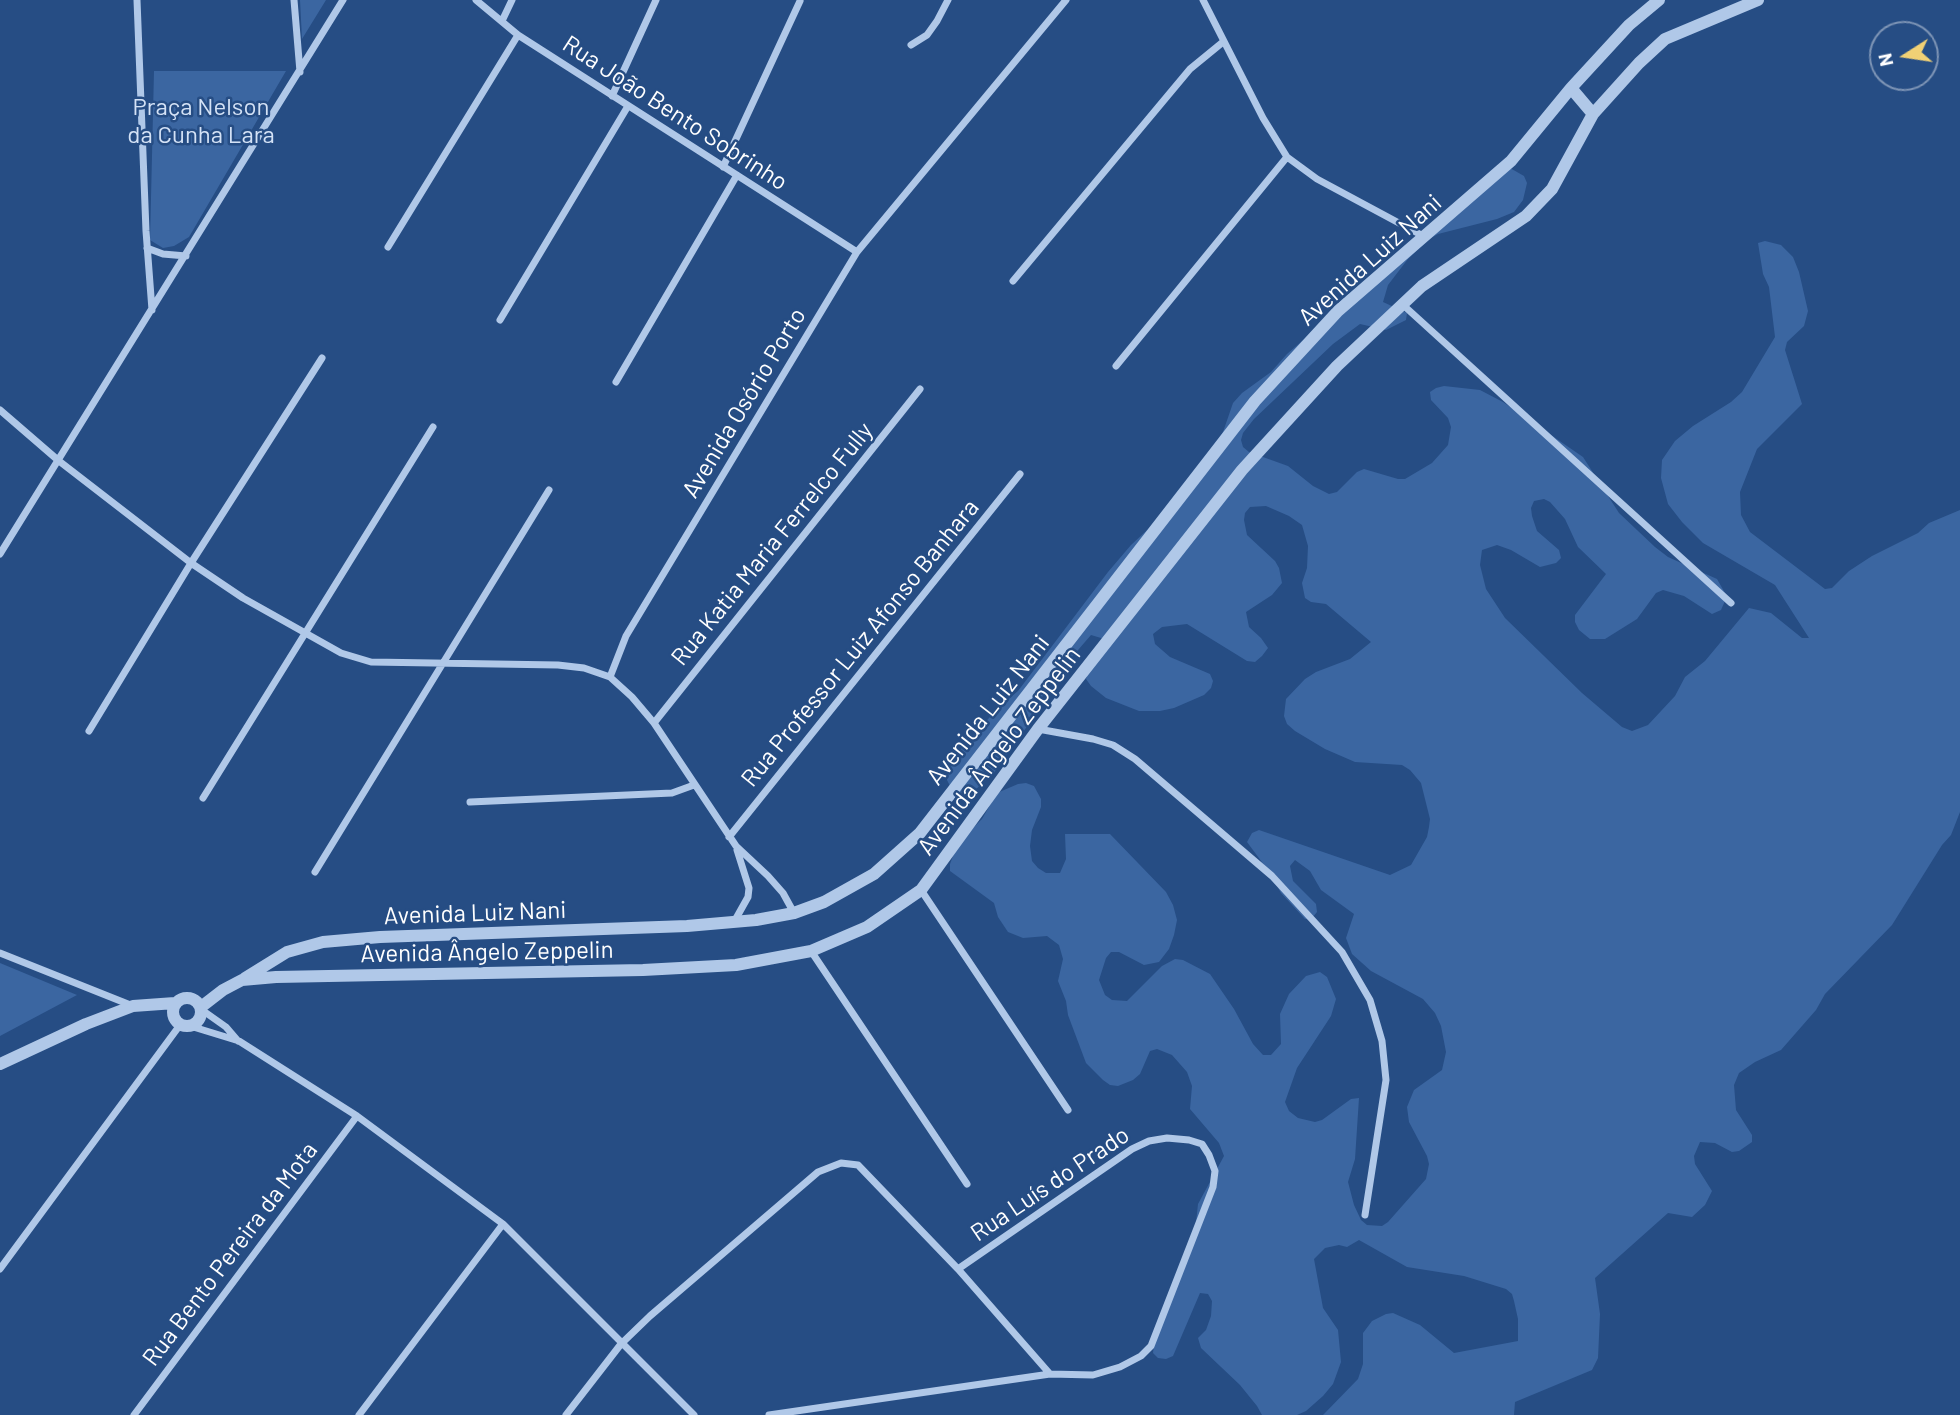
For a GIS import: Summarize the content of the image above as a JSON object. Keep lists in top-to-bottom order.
{
  "streets": {
    "street": [
      "Rua João Bento Sobrinho",
      "Avenida Luiz Nani",
      "Avenida Osório Porto",
      "Rua Katia Maria Ferrelco Fully",
      "Rua Professor Luiz Afonso Banhara",
      "Avenida Ângelo Zeppelin",
      "Rua Luís do Prado",
      "Rua Bento Pereira da Mota"
    ]
  },
  "crossings": [
    ["Rua João Bento Sobrinho", "Avenida Osório Porto"],
    ["Avenida Luiz Nani", "Avenida Ângelo Zeppelin"]
  ],
  "parks": ["Praça Nelson da Cunha Lara"],
  "north": "left"
}
